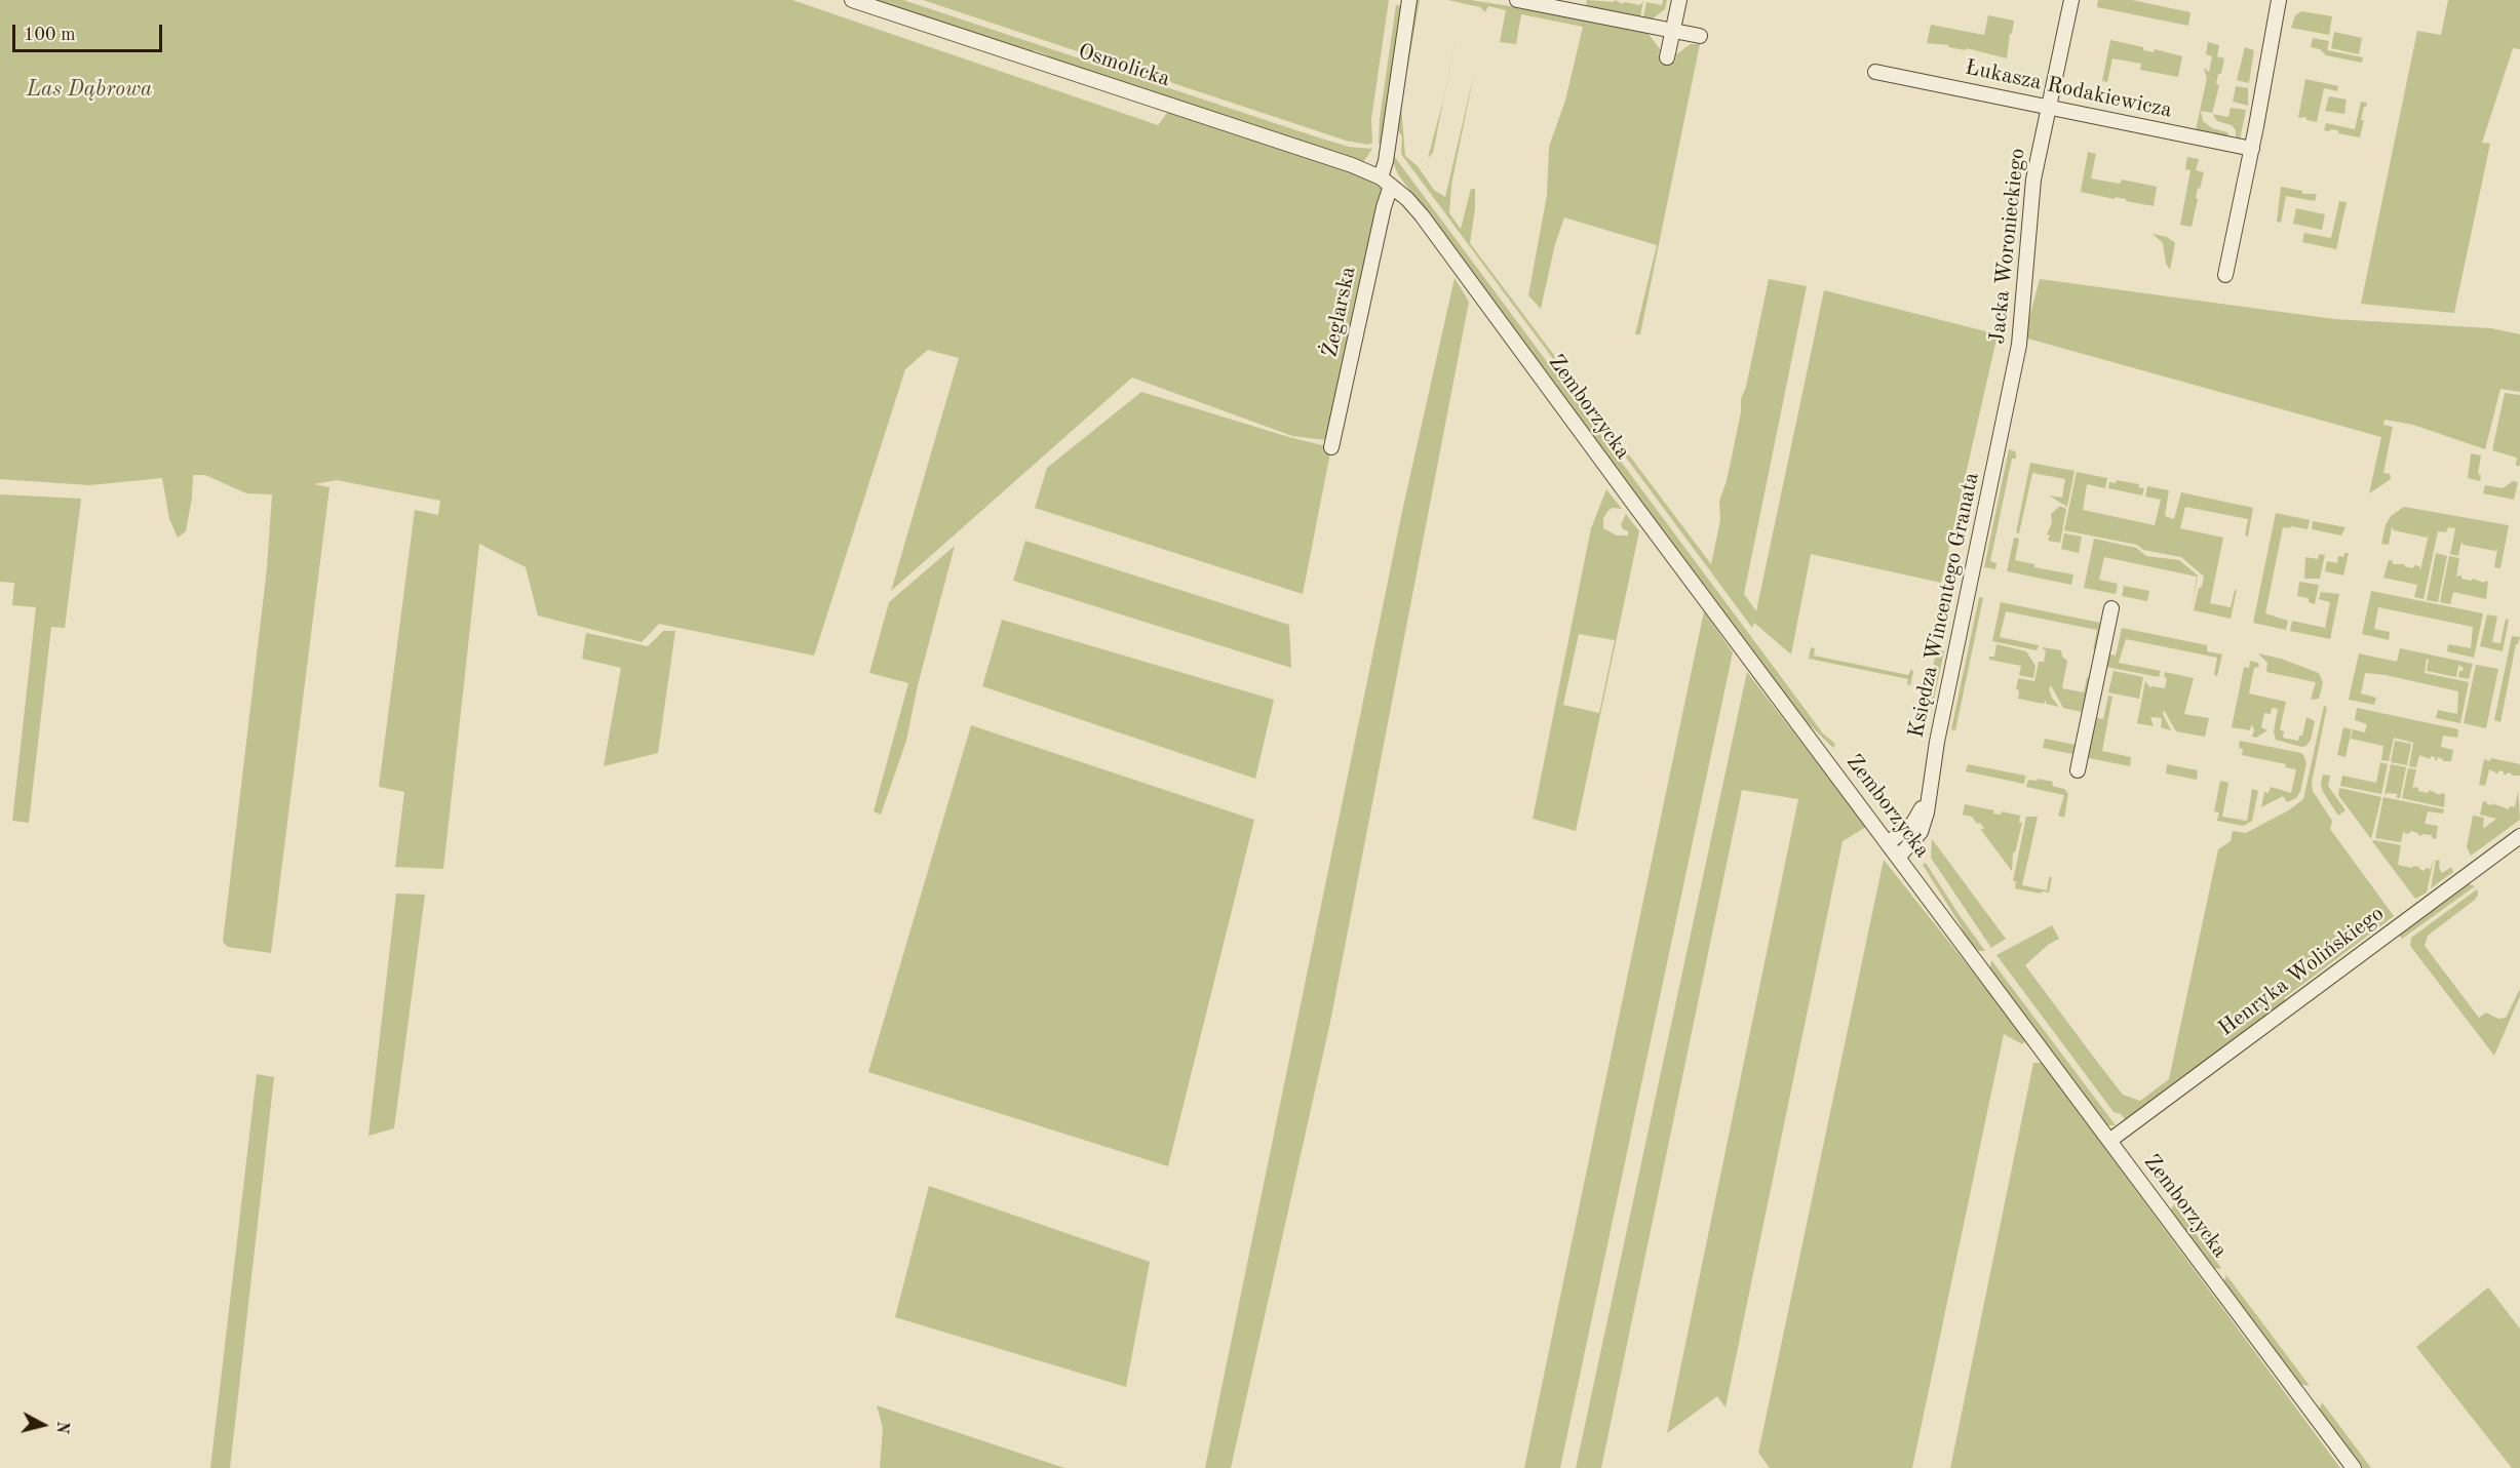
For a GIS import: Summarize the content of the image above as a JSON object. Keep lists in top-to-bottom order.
{
  "streets": {
    "street": [
      "Osmolicka",
      "Łukasza Rodakiewicza",
      "Jacka Woronieckiego",
      "Żeglarska",
      "Zemborzycka",
      "Księdza Wincentego Granata",
      "Henryka Wolińskiego"
    ]
  },
  "crossings": [
    ["Osmolicka", "Żeglarska"],
    ["Osmolicka", "Zemborzycka"],
    ["Łukasza Rodakiewicza", "Jacka Woronieckiego"],
    ["Jacka Woronieckiego", "Księdza Wincentego Granata"],
    ["Żeglarska", "Zemborzycka"],
    ["Zemborzycka", "Księdza Wincentego Granata"],
    ["Zemborzycka", "Henryka Wolińskiego"]
  ],
  "parks": ["Las Dąbrowa"],
  "scale_bar": "100 m",
  "north": "right"
}
